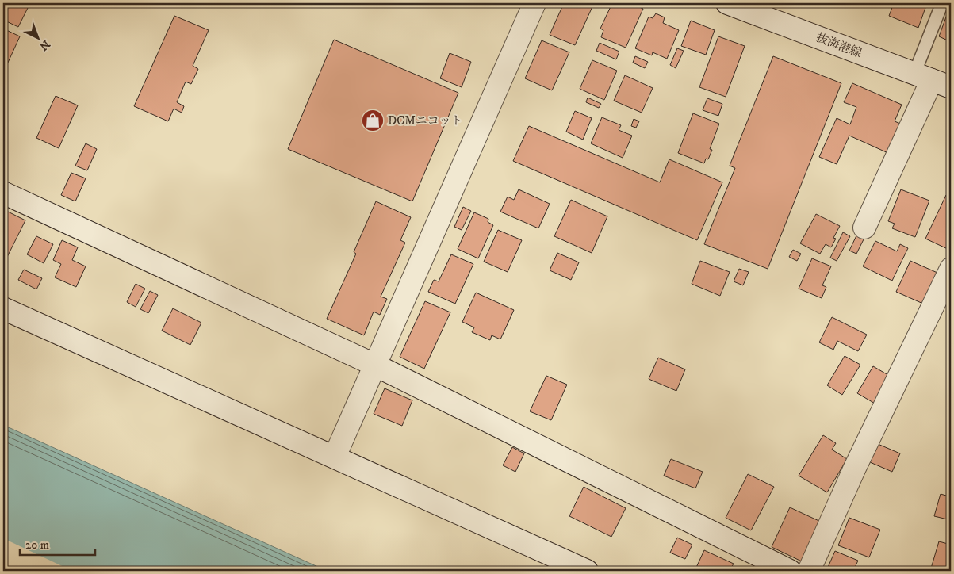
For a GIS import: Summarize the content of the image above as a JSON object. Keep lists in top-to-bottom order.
{
  "streets": {
    "street": ["抜海港線"]
  },
  "places": {
    "shop": ["DCMニコット"]
  },
  "scale_bar": "20 m",
  "north": "bottom right"
}
